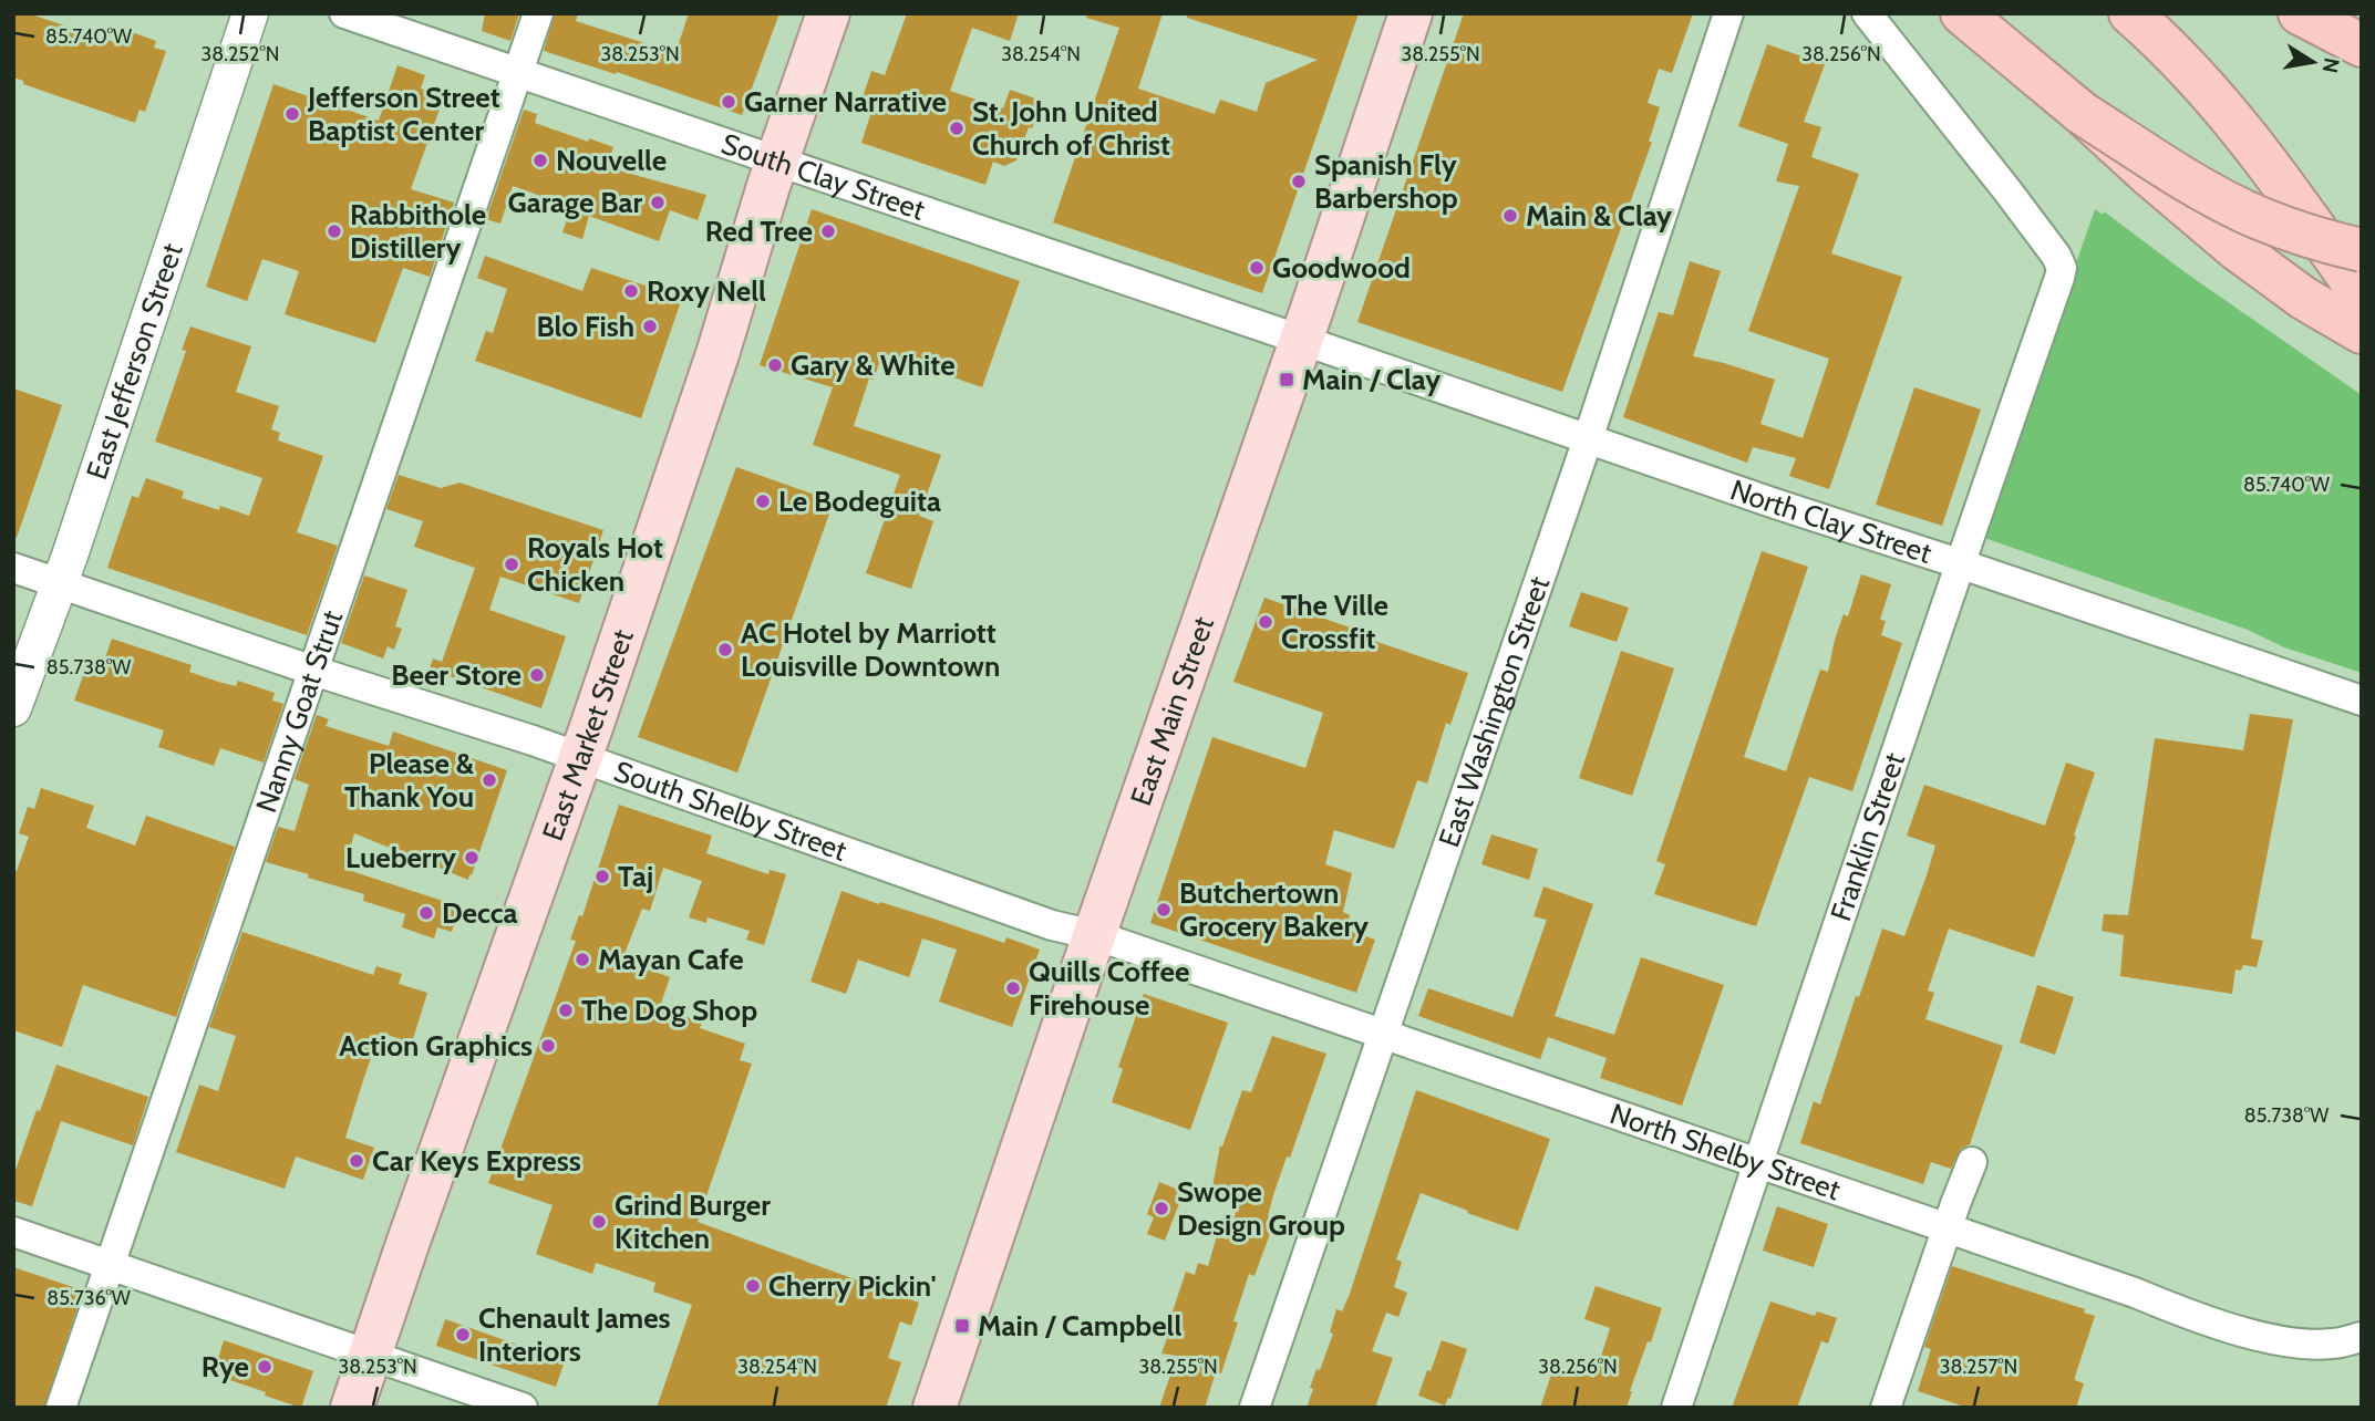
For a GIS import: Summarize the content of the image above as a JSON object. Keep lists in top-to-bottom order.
{
  "streets": {
    "main road": ["East Main Street", "East Market Street"],
    "street": [
      "South Clay Street",
      "East Jefferson Street",
      "North Clay Street",
      "Nanny Goat Strut",
      "East Washington Street",
      "South Shelby Street",
      "Franklin Street",
      "North Shelby Street"
    ]
  },
  "crossings": [
    ["South Clay Street", "North Clay Street"],
    ["South Clay Street", "Nanny Goat Strut"],
    ["South Clay Street", "East Main Street"],
    ["South Clay Street", "East Market Street"],
    ["East Jefferson Street", "South Shelby Street"],
    ["North Clay Street", "East Main Street"],
    ["North Clay Street", "East Washington Street"],
    ["North Clay Street", "Franklin Street"],
    ["Nanny Goat Strut", "South Shelby Street"],
    ["East Main Street", "South Shelby Street"],
    ["East Main Street", "North Shelby Street"],
    ["East Washington Street", "North Shelby Street"],
    ["East Market Street", "South Shelby Street"],
    ["South Shelby Street", "North Shelby Street"],
    ["Franklin Street", "North Shelby Street"]
  ],
  "places": {
    "other": [
      "Garner Narrative",
      "Jefferson Street Baptist Center",
      "St. John United Church of Christ",
      "Nouvelle",
      "Spanish Fly Barbershop",
      "Garage Bar",
      "Main & Clay",
      "Rabbithole Distillery",
      "Red Tree",
      "Goodwood",
      "Roxy Nell",
      "Blo Fish",
      "Gary & White",
      "Le Bodeguita",
      "Royals Hot Chicken",
      "The Ville Crossfit",
      "AC Hotel by Marriott Louisville Downtown",
      "Beer Store",
      "Please & Thank You",
      "Lueberry",
      "Taj",
      "Butchertown Grocery Bakery",
      "Decca",
      "Mayan Cafe",
      "Quills Coffee Firehouse",
      "The Dog Shop",
      "Action Graphics",
      "Car Keys Express",
      "Swope Design Group",
      "Grind Burger Kitchen",
      "Cherry Pickin'",
      "Chenault James Interiors",
      "Rye"
    ],
    "transit": ["Main / Clay", "Main / Campbell"]
  },
  "north": "right",
  "coordinates": [
    "85.740°W",
    "38.252°N",
    "38.253°N",
    "38.254°N",
    "38.255°N",
    "38.256°N",
    "85.738°W",
    "85.736°W",
    "38.257°N"
  ]
}
